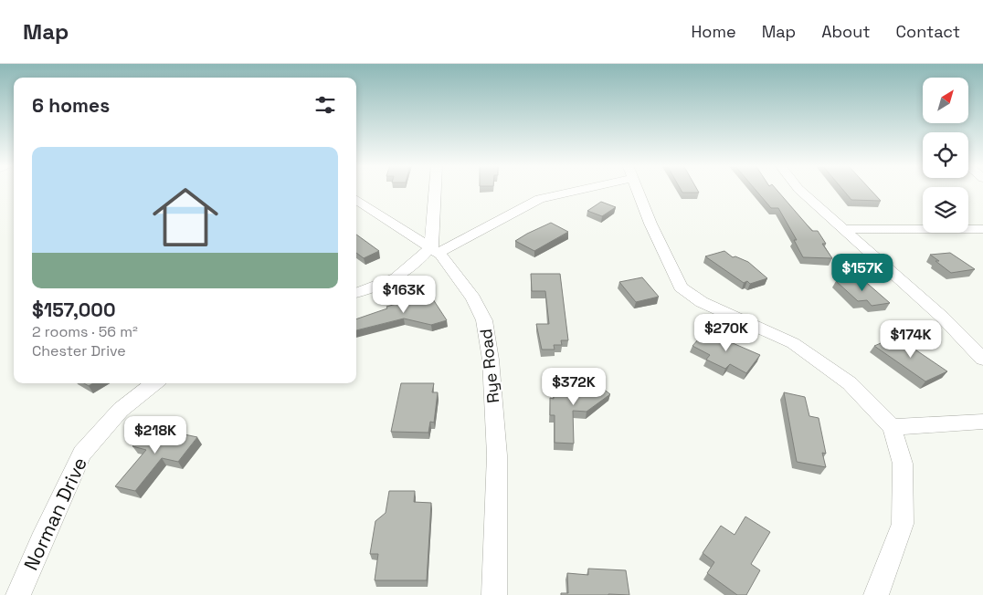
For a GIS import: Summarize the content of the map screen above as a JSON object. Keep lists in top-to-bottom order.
{
  "streets": {
    "street": ["Rye Road", "Norman Drive"]
  },
  "north": "top right",
  "page": {
    "header": "Map",
    "nav": [
      "Home",
      "Map",
      "About",
      "Contact"
    ],
    "heading": "6 homes",
    "list": [
      {
        "name": "$157,000",
        "note": "2 rooms · 56 m² · Chester Drive"
      }
    ],
    "price": [
      "$157K",
      "$163K",
      "$270K",
      "$174K",
      "$372K",
      "$218K"
    ]
  }
}
